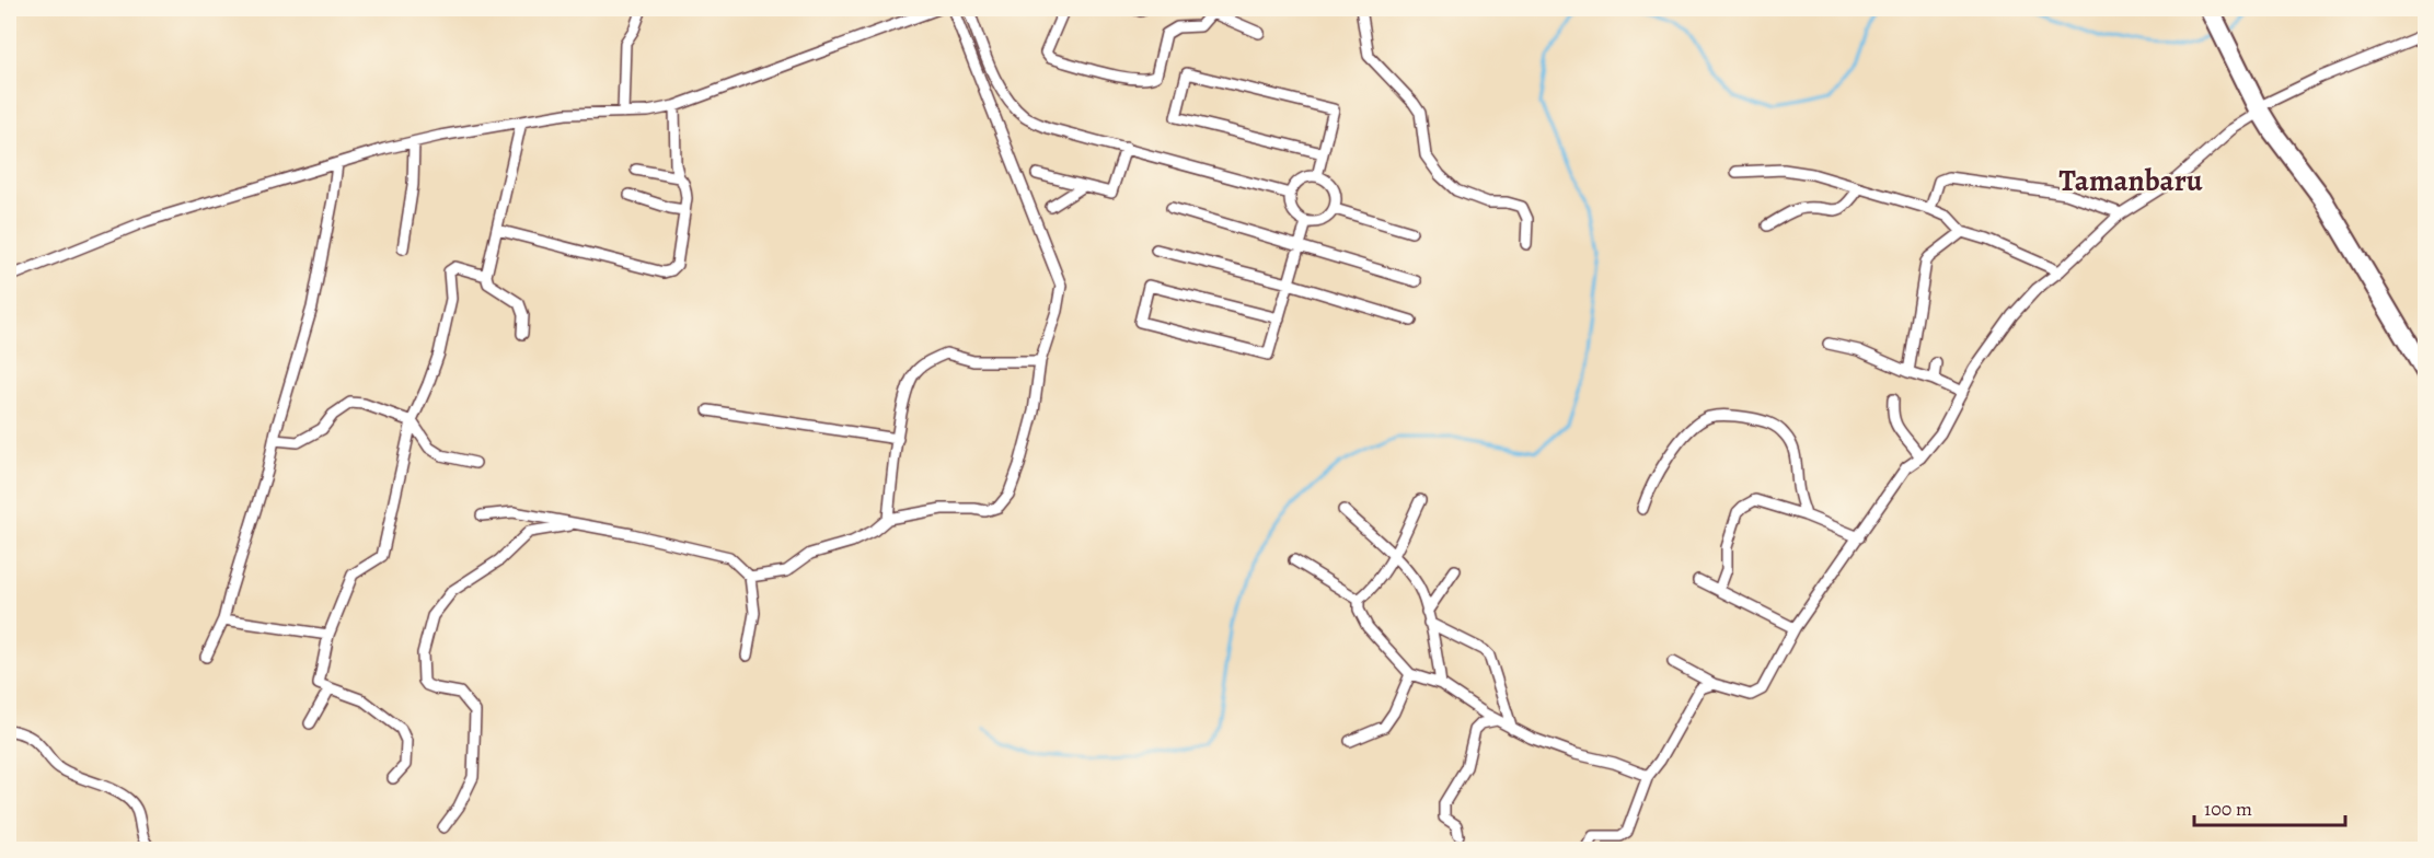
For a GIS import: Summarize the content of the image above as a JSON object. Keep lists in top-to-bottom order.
{
  "districts": ["Tamanbaru"],
  "scale_bar": "100 m"
}
